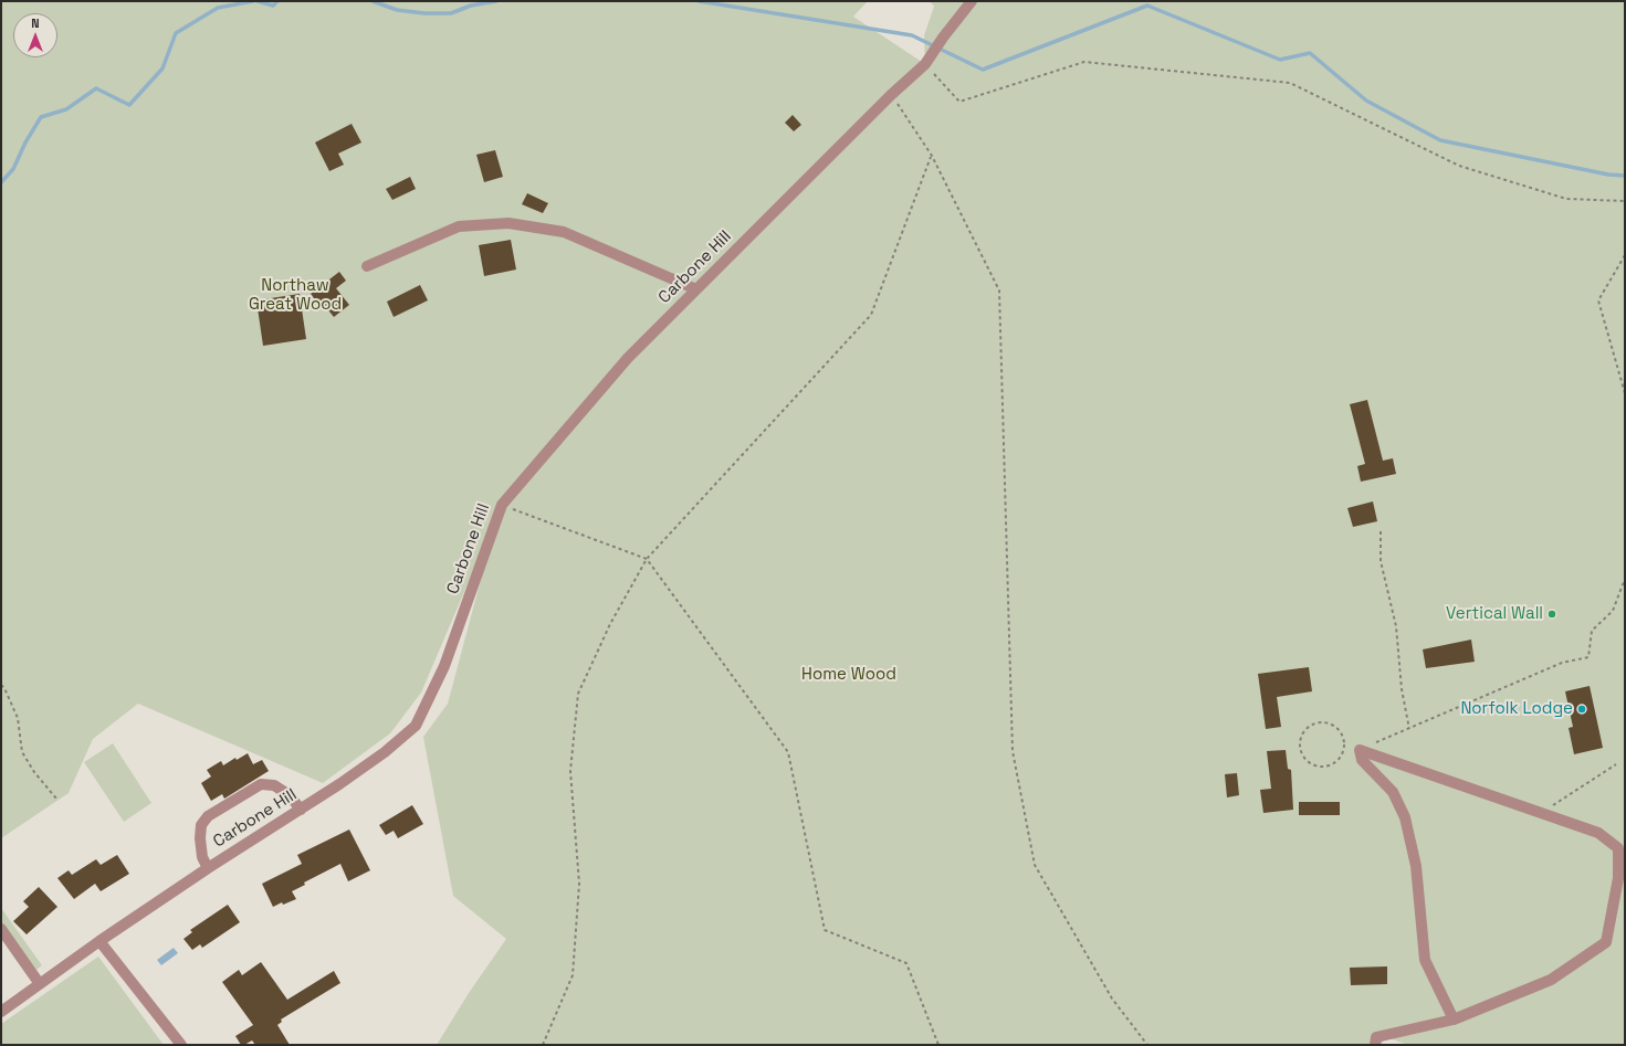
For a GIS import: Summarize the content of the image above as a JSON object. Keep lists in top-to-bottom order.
{
  "streets": {
    "street": ["Carbone Hill"]
  },
  "parks": ["Northaw Great Wood", "Home Wood"],
  "places": ["Vertical Wall", "Norfolk Lodge"],
  "north": "top"
}
